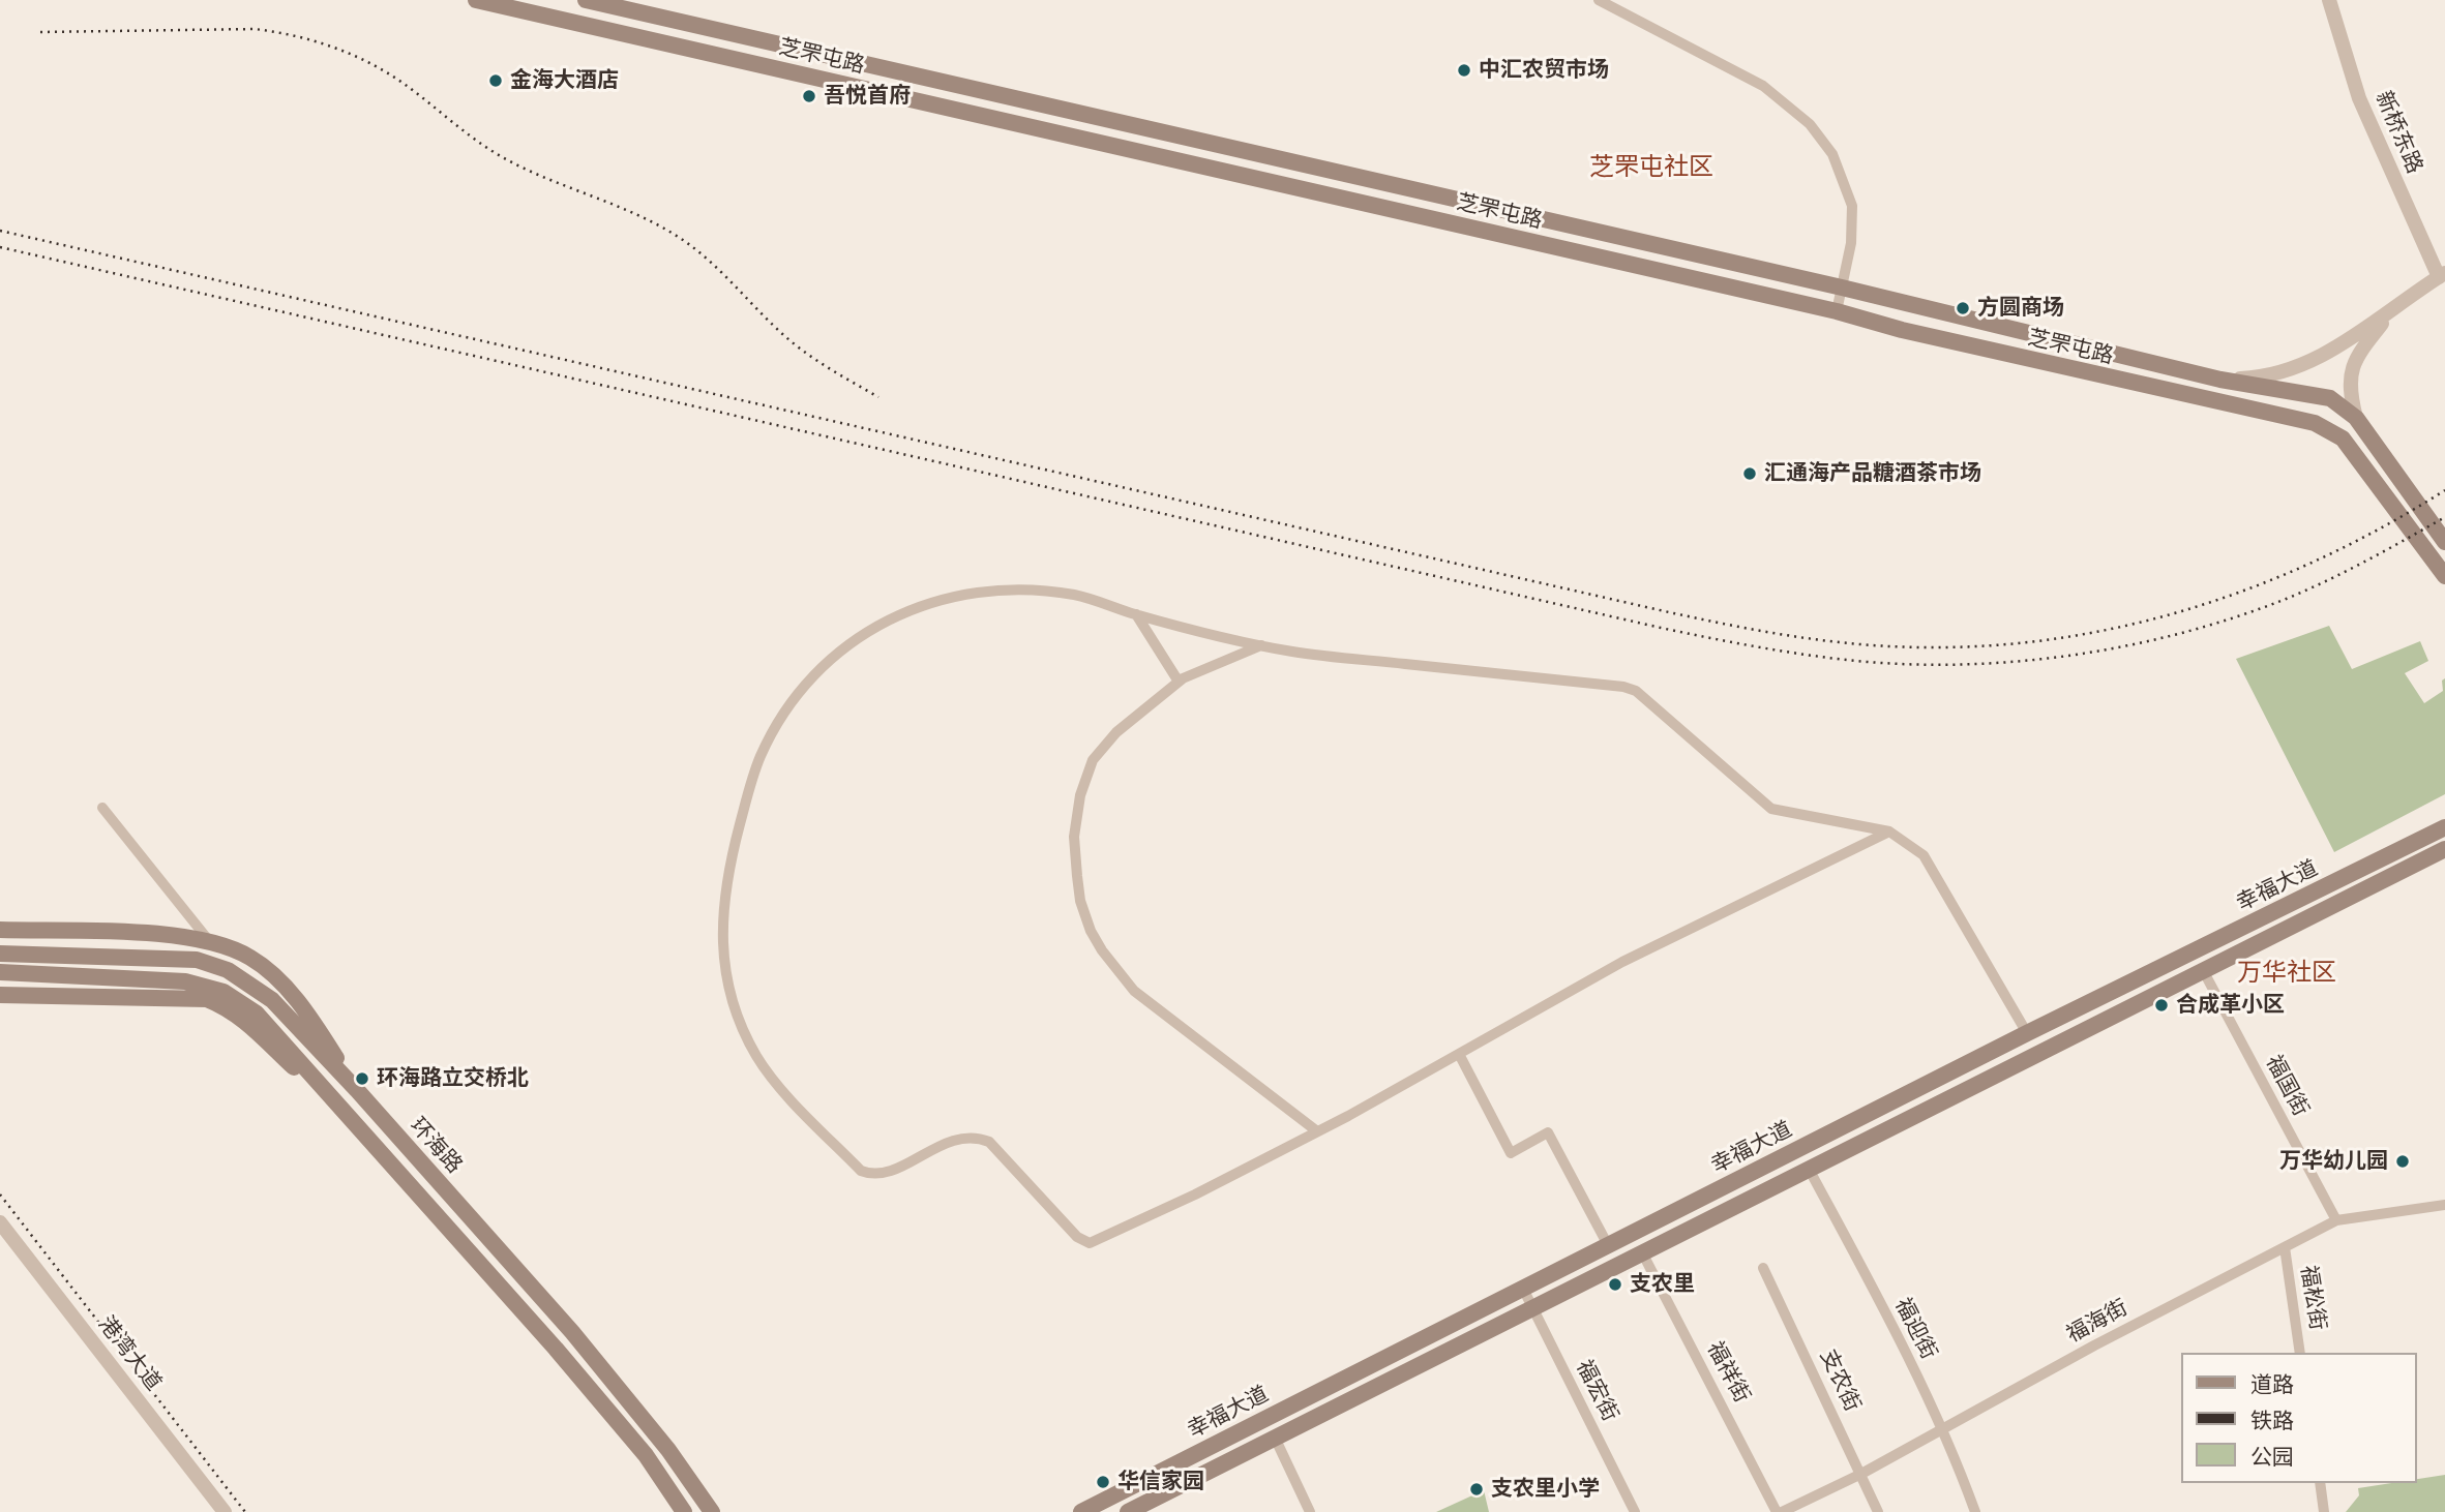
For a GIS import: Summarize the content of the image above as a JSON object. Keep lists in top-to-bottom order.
{
  "streets": {
    "main road": ["芝罘屯路", "幸福大道", "环海路"],
    "street": [
      "新桥东路",
      "福国街",
      "福松街",
      "福海街",
      "福迎街",
      "港湾大道",
      "福祥街",
      "支农街",
      "福宏街"
    ]
  },
  "crossings": [
    ["幸福大道", "福国街"],
    ["幸福大道", "福迎街"],
    ["幸福大道", "福祥街"],
    ["幸福大道", "福宏街"],
    ["福国街", "福海街"],
    ["福松街", "福海街"],
    ["福海街", "福迎街"],
    ["福海街", "支农街"]
  ],
  "districts": ["芝罘屯社区", "万华社区"],
  "places": [
    "中汇农贸市场",
    "金海大酒店",
    "吾悦首府",
    "方圆商场",
    "汇通海产品糖酒茶市场",
    "合成革小区",
    "环海路立交桥北",
    "万华幼儿园",
    "支农里",
    "华信家园",
    "支农里小学"
  ],
  "legend": ["道路", "铁路", "公园"]
}
